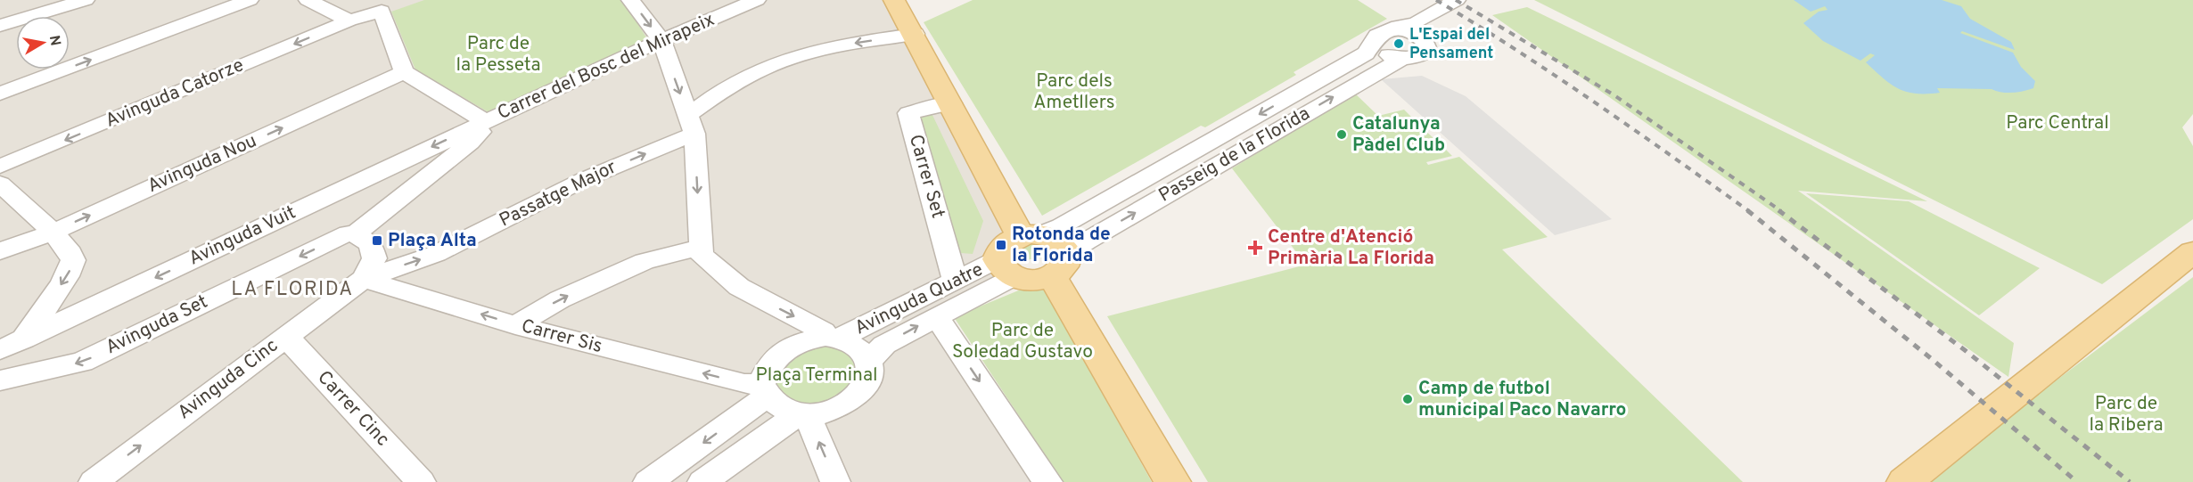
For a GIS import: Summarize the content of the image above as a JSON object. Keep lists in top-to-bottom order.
{
  "streets": {
    "street": [
      "Carrer del Bosc del Mirapeix",
      "Avinguda Catorze",
      "Passeig de la Florida",
      "Avinguda Nou",
      "Carrer Set",
      "Passatge Major",
      "Avinguda Vuit",
      "Avinguda Quatre",
      "Avinguda Set",
      "Carrer Sis",
      "Avinguda Cinc",
      "Carrer Cinc"
    ]
  },
  "crossings": [
    ["Carrer del Bosc del Mirapeix", "Avinguda Vuit"],
    ["Carrer del Bosc del Mirapeix", "Avinguda Set"],
    ["Avinguda Catorze", "Avinguda Nou"],
    ["Passeig de la Florida", "Avinguda Quatre"],
    ["Carrer Set", "Avinguda Quatre"],
    ["Passatge Major", "Carrer Sis"],
    ["Passatge Major", "Avinguda Cinc"],
    ["Avinguda Vuit", "Avinguda Set"],
    ["Avinguda Quatre", "Carrer Sis"],
    ["Carrer Sis", "Avinguda Cinc"],
    ["Avinguda Cinc", "Carrer Cinc"]
  ],
  "one_way": ["Avinguda Vuit", "Avinguda Set", "Avinguda Cinc"],
  "districts": ["LA FLORIDA"],
  "parks": [
    "Parc de la Pesseta",
    "Parc dels Ametllers",
    "Parc Central",
    "Parc de Soledad Gustavo",
    "Plaça Terminal",
    "Parc de la Ribera"
  ],
  "places": {
    "other": ["L'Espai del Pensament", "Catalunya Pàdel Club", "Camp de futbol municipal Paco Navarro"],
    "transit": ["Plaça Alta", "Rotonda de la Florida"],
    "health": ["Centre d'Atenció Primària La Florida"]
  },
  "north": "right"
}
